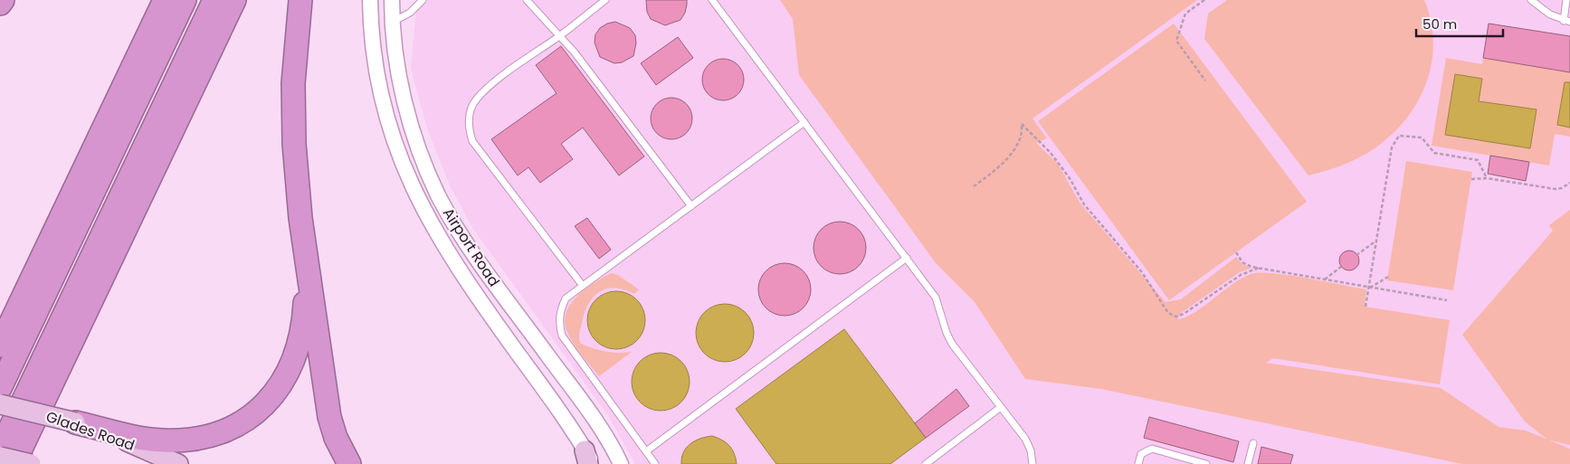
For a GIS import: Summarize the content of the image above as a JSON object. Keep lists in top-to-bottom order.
{
  "streets": {
    "main road": ["Glades Road"],
    "street": ["Airport Road"]
  },
  "scale_bar": "50 m"
}
